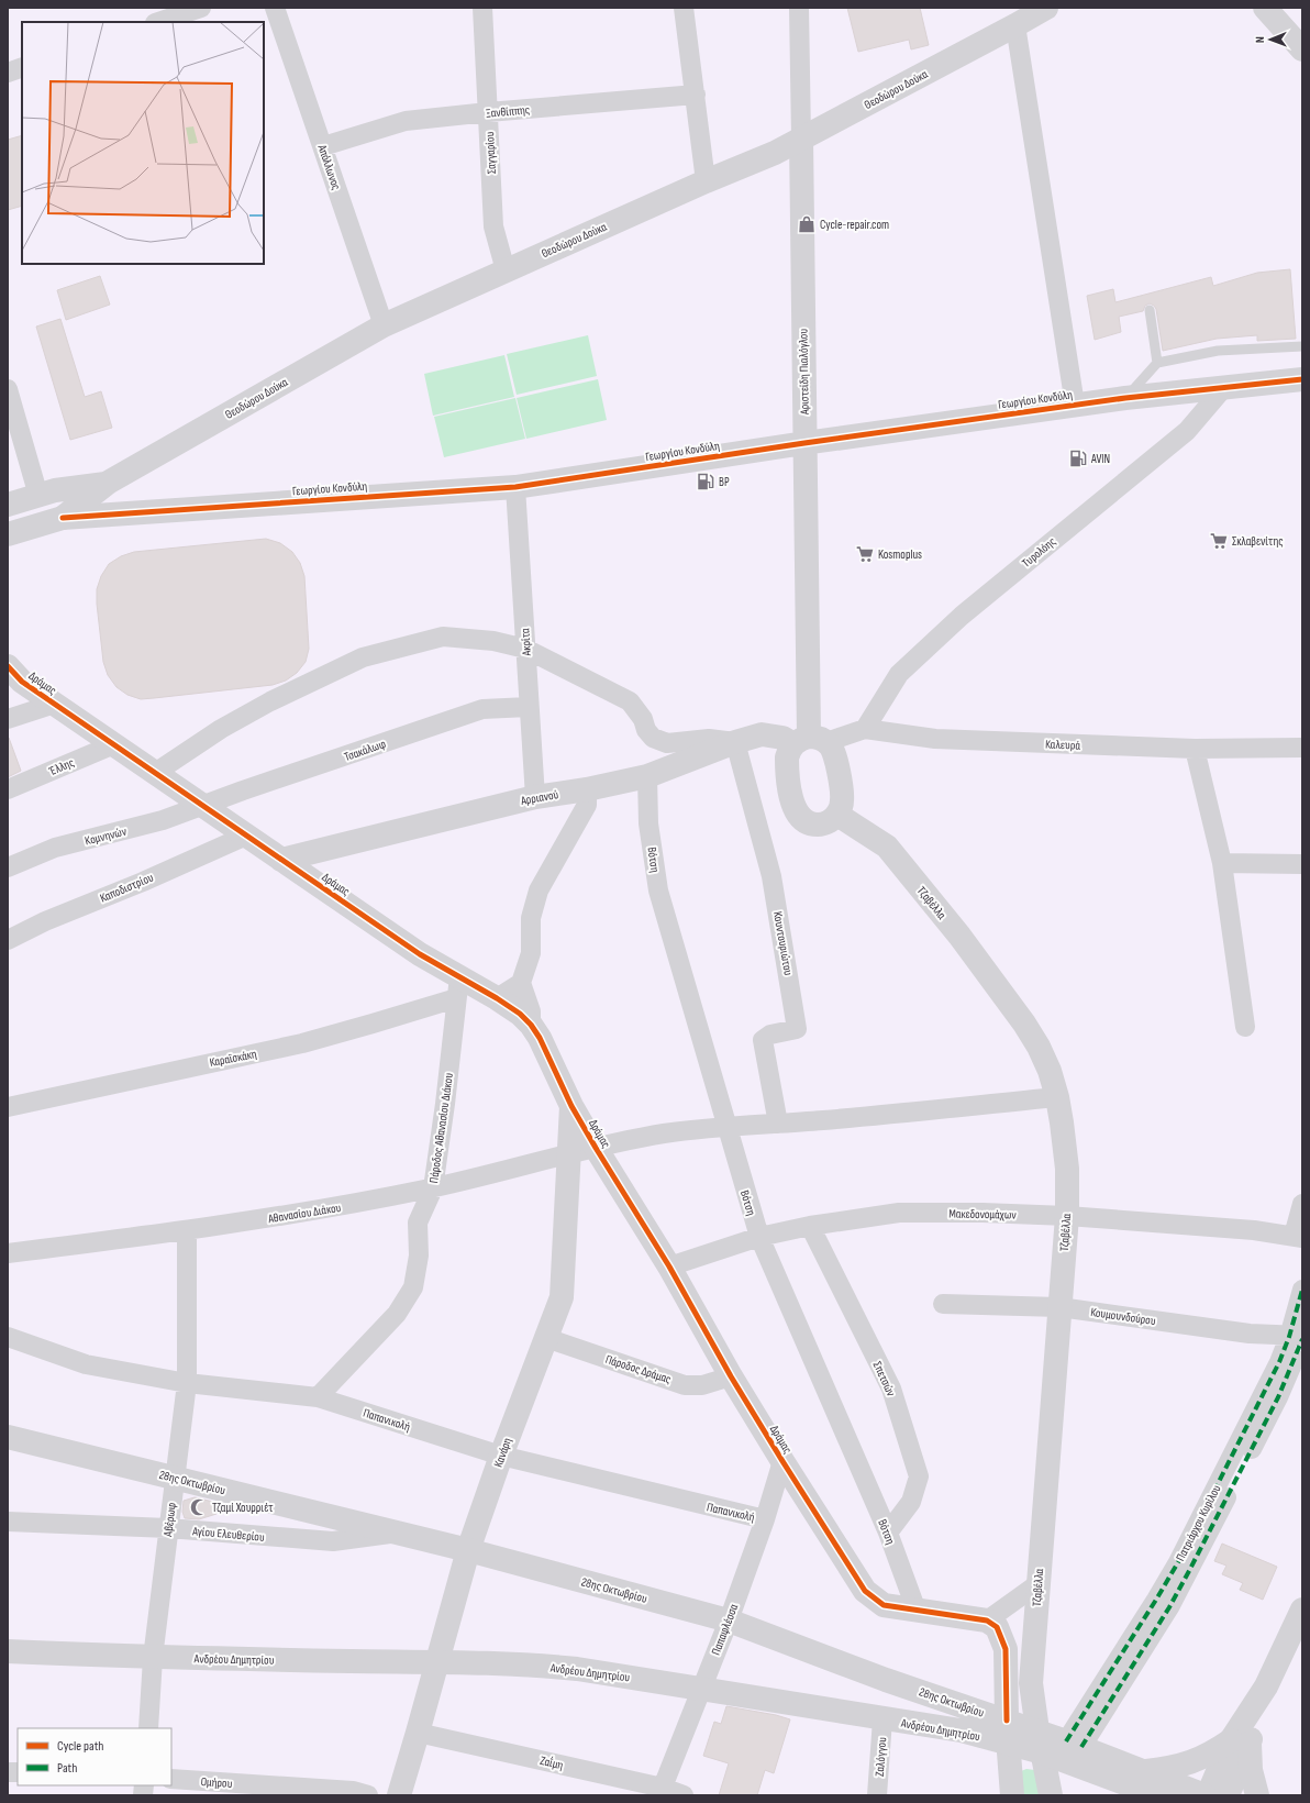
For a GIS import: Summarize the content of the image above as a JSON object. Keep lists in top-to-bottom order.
{
  "streets": {
    "street": [
      "Θεοδώρου Δούκα",
      "Ξανθίππης",
      "Σαγγαρίου",
      "Απόλλωνος",
      "Αριστείδη Πιαλόγλου",
      "Γεωργίου Κονδύλη",
      "Τυρολόης",
      "Ακρίτα",
      "Δράμας",
      "Καλευρά",
      "Τσακάλωφ",
      "Έλλης",
      "Αρριανού",
      "Κομνηνών",
      "Βότση",
      "Καποδιστρίου",
      "Τζαβέλλα",
      "Κουντουριώτου",
      "Καραϊσκάκη",
      "Πάροδος Αθανασίου Διάκου",
      "Αθανασίου Διάκου",
      "Μακεδονομάχων",
      "Κουμουνδούρου",
      "Πάροδος Δράμας",
      "Σπετσών",
      "Παπανικολή",
      "Κανάρη",
      "28ης Οκτωβρίου",
      "Αβέρωφ",
      "Πατριάρχου Κυρίλου",
      "Αγίου Ελευθερίου",
      "Παπαφλέσσα",
      "Ανδρέου Δημητρίου",
      "Ζαλόγγου",
      "Ζαΐμη",
      "Ομήρου"
    ]
  },
  "crossings": [
    ["Θεοδώρου Δούκα", "Σαγγαρίου"],
    ["Θεοδώρου Δούκα", "Απόλλωνος"],
    ["Θεοδώρου Δούκα", "Αριστείδη Πιαλόγλου"],
    ["Θεοδώρου Δούκα", "Γεωργίου Κονδύλη"],
    ["Ξανθίππης", "Σαγγαρίου"],
    ["Ξανθίππης", "Απόλλωνος"],
    ["Αριστείδη Πιαλόγλου", "Γεωργίου Κονδύλη"],
    ["Αριστείδη Πιαλόγλου", "Καλευρά"],
    ["Αριστείδη Πιαλόγλου", "Αρριανού"],
    ["Αριστείδη Πιαλόγλου", "Τζαβέλλα"],
    ["Γεωργίου Κονδύλη", "Τυρολόης"],
    ["Γεωργίου Κονδύλη", "Ακρίτα"],
    ["Τυρολόης", "Καλευρά"],
    ["Ακρίτα", "Τσακάλωφ"],
    ["Ακρίτα", "Αρριανού"],
    ["Δράμας", "Τσακάλωφ"],
    ["Δράμας", "Έλλης"],
    ["Δράμας", "Αρριανού"],
    ["Δράμας", "Κομνηνών"],
    ["Δράμας", "Βότση"],
    ["Δράμας", "Καποδιστρίου"],
    ["Δράμας", "Καραϊσκάκη"],
    ["Δράμας", "Πάροδος Αθανασίου Διάκου"],
    ["Δράμας", "Αθανασίου Διάκου"],
    ["Δράμας", "Μακεδονομάχων"],
    ["Δράμας", "Πάροδος Δράμας"],
    ["Δράμας", "Κανάρη"],
    ["Δράμας", "Παπαφλέσσα"],
    ["Καλευρά", "Αρριανού"],
    ["Καλευρά", "Τζαβέλλα"],
    ["Τσακάλωφ", "Κομνηνών"],
    ["Αρριανού", "Βότση"],
    ["Αρριανού", "Τζαβέλλα"],
    ["Αρριανού", "Κουντουριώτου"],
    ["Βότση", "Μακεδονομάχων"],
    ["Βότση", "Σπετσών"],
    ["Τζαβέλλα", "Μακεδονομάχων"],
    ["Τζαβέλλα", "Κουμουνδούρου"],
    ["Τζαβέλλα", "Ανδρέου Δημητρίου"],
    ["Καραϊσκάκη", "Πάροδος Αθανασίου Διάκου"],
    ["Πάροδος Αθανασίου Διάκου", "Αθανασίου Διάκου"],
    ["Πάροδος Αθανασίου Διάκου", "Παπανικολή"],
    ["Αθανασίου Διάκου", "Κανάρη"],
    ["Αθανασίου Διάκου", "Αβέρωφ"],
    ["Μακεδονομάχων", "Σπετσών"],
    ["Κουμουνδούρου", "Πατριάρχου Κυρίλου"],
    ["Πάροδος Δράμας", "Κανάρη"],
    ["Παπανικολή", "Κανάρη"],
    ["Παπανικολή", "Αβέρωφ"],
    ["Παπανικολή", "Παπαφλέσσα"],
    ["Κανάρη", "28ης Οκτωβρίου"],
    ["Κανάρη", "Ανδρέου Δημητρίου"],
    ["Κανάρη", "Ζαΐμη"],
    ["28ης Οκτωβρίου", "Αβέρωφ"],
    ["28ης Οκτωβρίου", "Αγίου Ελευθερίου"],
    ["28ης Οκτωβρίου", "Παπαφλέσσα"],
    ["28ης Οκτωβρίου", "Ανδρέου Δημητρίου"],
    ["Αβέρωφ", "Αγίου Ελευθερίου"],
    ["Αβέρωφ", "Ανδρέου Δημητρίου"],
    ["Παπαφλέσσα", "Ανδρέου Δημητρίου"],
    ["Παπαφλέσσα", "Ζαΐμη"],
    ["Ανδρέου Δημητρίου", "Ζαλόγγου"]
  ],
  "places": {
    "shop": ["Cycle-repair.com"],
    "fuel station": ["AVIN", "BP"],
    "supermarket": ["Σκλαβενίτης", "Kosmoplus"],
    "mosque": ["Τζαμί Χουρριέτ"]
  },
  "legend": ["Cycle path", "Path"],
  "north": "left"
}
